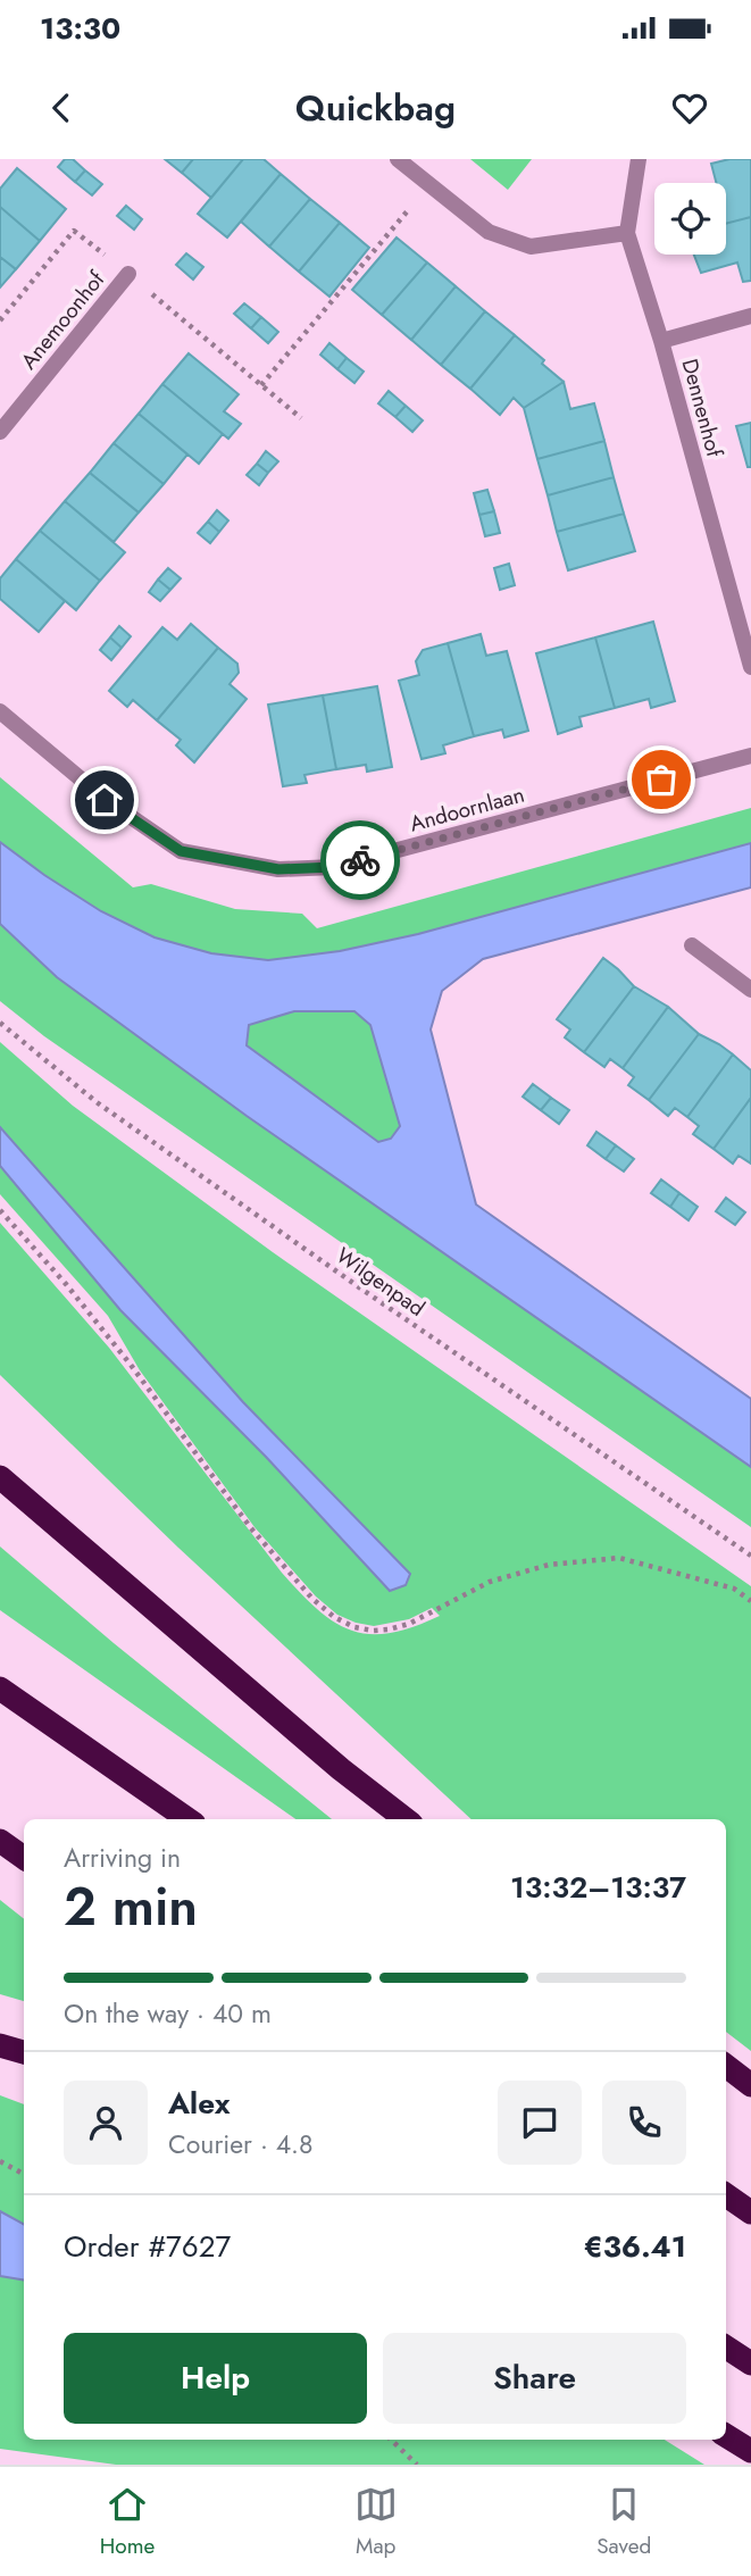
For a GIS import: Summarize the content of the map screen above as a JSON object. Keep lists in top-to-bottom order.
{
  "streets": {
    "street": ["Anemoonhof", "Dennenhof", "Andoornlaan"],
    "path": ["Wilgenpad"]
  },
  "page": {
    "status": "13:30",
    "header": "Quickbag",
    "heading": ["2 min", "Arriving in", "13:32–13:37"],
    "panel": [
      "Alex",
      "Courier · 4.8",
      "Order #7627",
      "€36.41"
    ],
    "bar": "On the way · 40 m",
    "buttons": ["Help", "Share"],
    "tabs": ["Home", "Map", "Saved"]
  }
}
